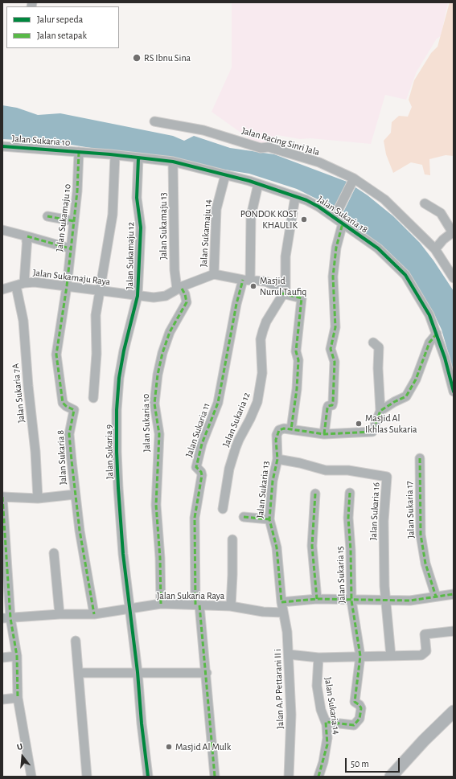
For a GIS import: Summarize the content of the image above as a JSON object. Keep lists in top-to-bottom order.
{
  "streets": {
    "street": [
      "Jalan Sukaria 10",
      "Jalan Racing Sinri Jala",
      "Jalan Sukaria 18",
      "Jalan Sukamaju 10",
      "Jalan Sukamaju 13",
      "Jalan Sukamaju 14",
      "Jalan Sukamaju 12",
      "Jalan Sukamaju Raya",
      "Jalan Sukaria 7A",
      "Jalan Sukaria 12",
      "Jalan Sukaria 11",
      "Jalan Sukaria 9",
      "Jalan Sukaria 8",
      "Jalan Sukaria 13",
      "Jalan Sukaria 17",
      "Jalan Sukaria 16",
      "Jalan Sukaria 15",
      "Jalan Sukaria Raya",
      "Jalan A.P Pettarani II i",
      "Jalan Sukaria 14"
    ]
  },
  "crossings": [
    ["Jalan Sukaria 10", "Jalan Sukaria 18"],
    ["Jalan Sukaria 10", "Jalan Sukamaju 10"],
    ["Jalan Sukaria 10", "Jalan Sukamaju 13"],
    ["Jalan Sukaria 10", "Jalan Sukamaju Raya"],
    ["Jalan Sukaria 10", "Jalan Sukaria Raya"],
    ["Jalan Sukaria 18", "Jalan Sukamaju 10"],
    ["Jalan Sukaria 18", "Jalan Sukamaju 13"],
    ["Jalan Sukaria 18", "Jalan Sukamaju 14"],
    ["Jalan Sukaria 18", "Jalan Sukamaju 12"],
    ["Jalan Sukamaju 10", "Jalan Sukamaju Raya"],
    ["Jalan Sukamaju 10", "Jalan Sukaria 8"],
    ["Jalan Sukamaju 13", "Jalan Sukamaju Raya"],
    ["Jalan Sukamaju 14", "Jalan Sukamaju Raya"],
    ["Jalan Sukamaju 12", "Jalan Sukamaju Raya"],
    ["Jalan Sukamaju 12", "Jalan Sukaria 9"],
    ["Jalan Sukamaju Raya", "Jalan Sukaria 7A"],
    ["Jalan Sukamaju Raya", "Jalan Sukaria 12"],
    ["Jalan Sukamaju Raya", "Jalan Sukaria 11"],
    ["Jalan Sukamaju Raya", "Jalan Sukaria 9"],
    ["Jalan Sukamaju Raya", "Jalan Sukaria 8"],
    ["Jalan Sukaria 11", "Jalan Sukaria Raya"],
    ["Jalan Sukaria 9", "Jalan Sukaria Raya"],
    ["Jalan Sukaria 8", "Jalan Sukaria Raya"],
    ["Jalan Sukaria 13", "Jalan Sukaria 16"],
    ["Jalan Sukaria 13", "Jalan A.P Pettarani II i"],
    ["Jalan Sukaria 15", "Jalan Sukaria 14"],
    ["Jalan Sukaria Raya", "Jalan A.P Pettarani II i"]
  ],
  "places": [
    "RS Ibnu Sina",
    "PONDOK KOST KHAULIK",
    "Masjid Nurul Taufiq",
    "Masjid Al Ikhlas Sukaria",
    "Masjid Al Mulk"
  ],
  "legend": ["Jalur sepeda", "Jalan setapak"],
  "scale_bar": "50 m",
  "north": "top"
}
